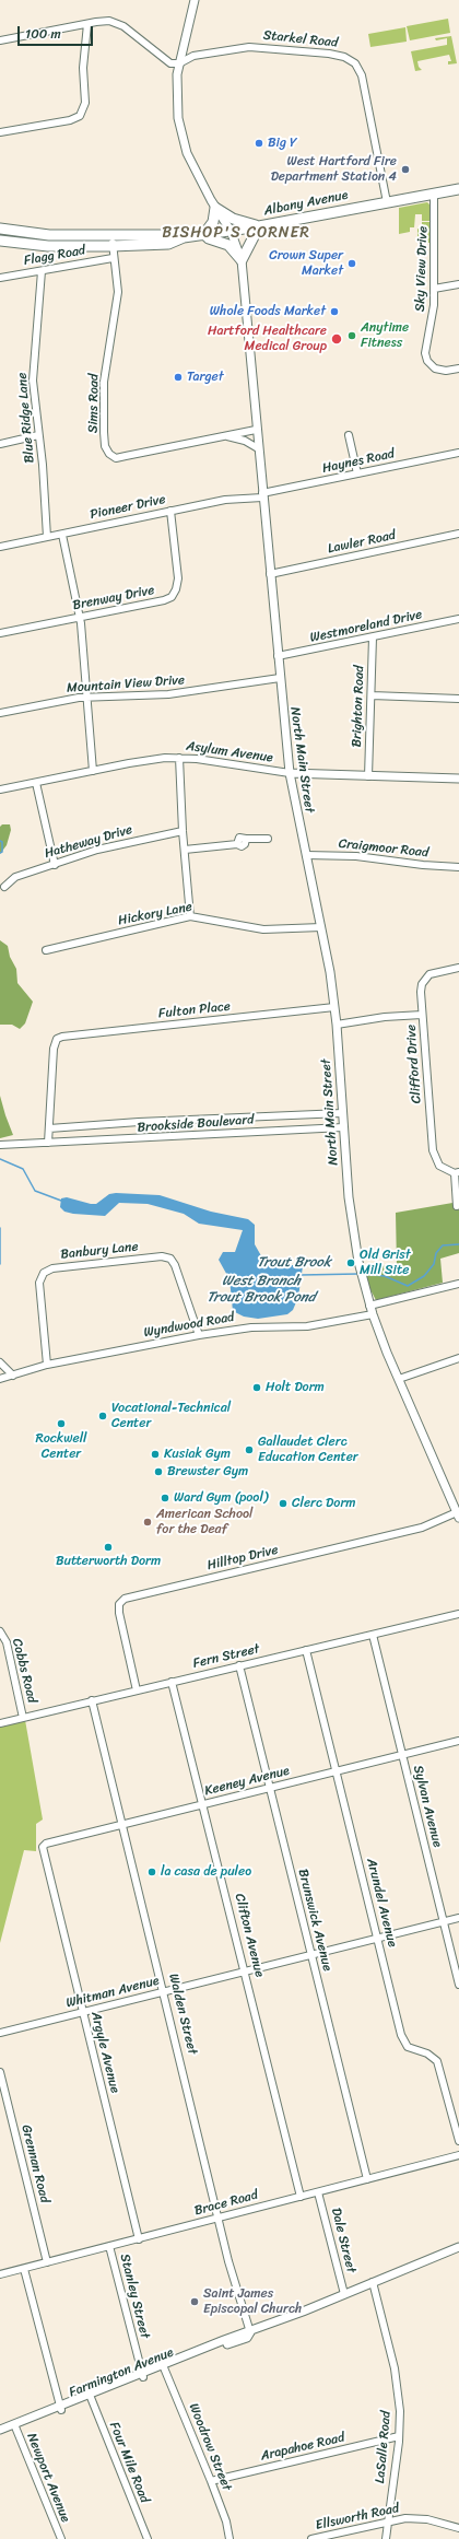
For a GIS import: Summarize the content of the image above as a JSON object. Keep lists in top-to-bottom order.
{
  "streets": {
    "highway": ["Albany Avenue"],
    "main road": ["Asylum Avenue", "North Main Street", "Farmington Avenue"],
    "street": [
      "Starkel Road",
      "Flagg Road",
      "Sky View Drive",
      "Sims Road",
      "Blue Ridge Lane",
      "Haynes Road",
      "Pioneer Drive",
      "Lawler Road",
      "Brenway Drive",
      "Westmoreland Drive",
      "Mountain View Drive",
      "Brighton Road",
      "Hatheway Drive",
      "Craigmoor Road",
      "Hickory Lane",
      "Fulton Place",
      "Clifford Drive",
      "Brookside Boulevard",
      "Banbury Lane",
      "Wyndwood Road",
      "Hilltop Drive",
      "Fern Street",
      "Cobbs Road",
      "Keeney Avenue",
      "Sylvan Avenue",
      "Arundel Avenue",
      "Brunswick Avenue",
      "Clifton Avenue",
      "Whitman Avenue",
      "Walden Street",
      "Argyle Avenue",
      "Grennan Road",
      "Brace Road",
      "Dale Street",
      "Stanley Street",
      "Woodrow Street",
      "Arapahoe Road",
      "LaSalle Road",
      "Four Mile Road",
      "Newport Avenue",
      "Ellsworth Road"
    ]
  },
  "crossings": [
    ["Starkel Road", "Albany Avenue"],
    ["Starkel Road", "North Main Street"],
    ["Albany Avenue", "Sky View Drive"],
    ["Albany Avenue", "Sims Road"],
    ["Albany Avenue", "North Main Street"],
    ["Flagg Road", "Sims Road"],
    ["Flagg Road", "Blue Ridge Lane"],
    ["Sims Road", "North Main Street"],
    ["Blue Ridge Lane", "Pioneer Drive"],
    ["Haynes Road", "Pioneer Drive"],
    ["Haynes Road", "North Main Street"],
    ["Pioneer Drive", "Brenway Drive"],
    ["Pioneer Drive", "North Main Street"],
    ["Lawler Road", "North Main Street"],
    ["Westmoreland Drive", "Brighton Road"],
    ["Westmoreland Drive", "North Main Street"],
    ["Mountain View Drive", "North Main Street"],
    ["Brighton Road", "Asylum Avenue"],
    ["Asylum Avenue", "North Main Street"],
    ["North Main Street", "Craigmoor Road"],
    ["North Main Street", "Hickory Lane"],
    ["North Main Street", "Fulton Place"],
    ["North Main Street", "Brookside Boulevard"],
    ["North Main Street", "Wyndwood Road"],
    ["North Main Street", "Hilltop Drive"],
    ["Fulton Place", "Brookside Boulevard"],
    ["Banbury Lane", "Wyndwood Road"],
    ["Hilltop Drive", "Fern Street"],
    ["Fern Street", "Cobbs Road"],
    ["Fern Street", "Sylvan Avenue"],
    ["Fern Street", "Arundel Avenue"],
    ["Fern Street", "Brunswick Avenue"],
    ["Fern Street", "Clifton Avenue"],
    ["Fern Street", "Walden Street"],
    ["Keeney Avenue", "Sylvan Avenue"],
    ["Keeney Avenue", "Arundel Avenue"],
    ["Keeney Avenue", "Brunswick Avenue"],
    ["Keeney Avenue", "Clifton Avenue"],
    ["Keeney Avenue", "Walden Street"],
    ["Keeney Avenue", "Argyle Avenue"],
    ["Sylvan Avenue", "Whitman Avenue"],
    ["Arundel Avenue", "Whitman Avenue"],
    ["Brunswick Avenue", "Whitman Avenue"],
    ["Brunswick Avenue", "Brace Road"],
    ["Clifton Avenue", "Whitman Avenue"],
    ["Clifton Avenue", "Brace Road"],
    ["Whitman Avenue", "Walden Street"],
    ["Whitman Avenue", "Argyle Avenue"],
    ["Walden Street", "Brace Road"],
    ["Walden Street", "Farmington Avenue"],
    ["Argyle Avenue", "Brace Road"],
    ["Grennan Road", "Brace Road"],
    ["Brace Road", "Dale Street"],
    ["Brace Road", "Stanley Street"],
    ["Dale Street", "Farmington Avenue"],
    ["Stanley Street", "Farmington Avenue"],
    ["Farmington Avenue", "Woodrow Street"],
    ["Farmington Avenue", "LaSalle Road"],
    ["Farmington Avenue", "Four Mile Road"],
    ["Farmington Avenue", "Newport Avenue"],
    ["Woodrow Street", "Arapahoe Road"],
    ["Arapahoe Road", "LaSalle Road"],
    ["LaSalle Road", "Ellsworth Road"]
  ],
  "districts": ["BISHOP'S CORNER"],
  "water": ["Trout Brook", "West Branch Trout Brook Pond"],
  "places": [
    "Big Y",
    "West Hartford Fire Department Station 4",
    "Crown Super Market",
    "Whole Foods Market",
    "Anytime Fitness",
    "Hartford Healthcare Medical Group",
    "Target",
    "Old Grist Mill Site",
    "Holt Dorm",
    "Vocational-Technical Center",
    "Rockwell Center",
    "Gallaudet Clerc Education Center",
    "Kusiak Gym",
    "Brewster Gym",
    "Ward Gym (pool)",
    "Clerc Dorm",
    "American School for the Deaf",
    "Butterworth Dorm",
    "la casa de puleo",
    "Saint James Episcopal Church"
  ],
  "scale_bar": "100 m"
}
